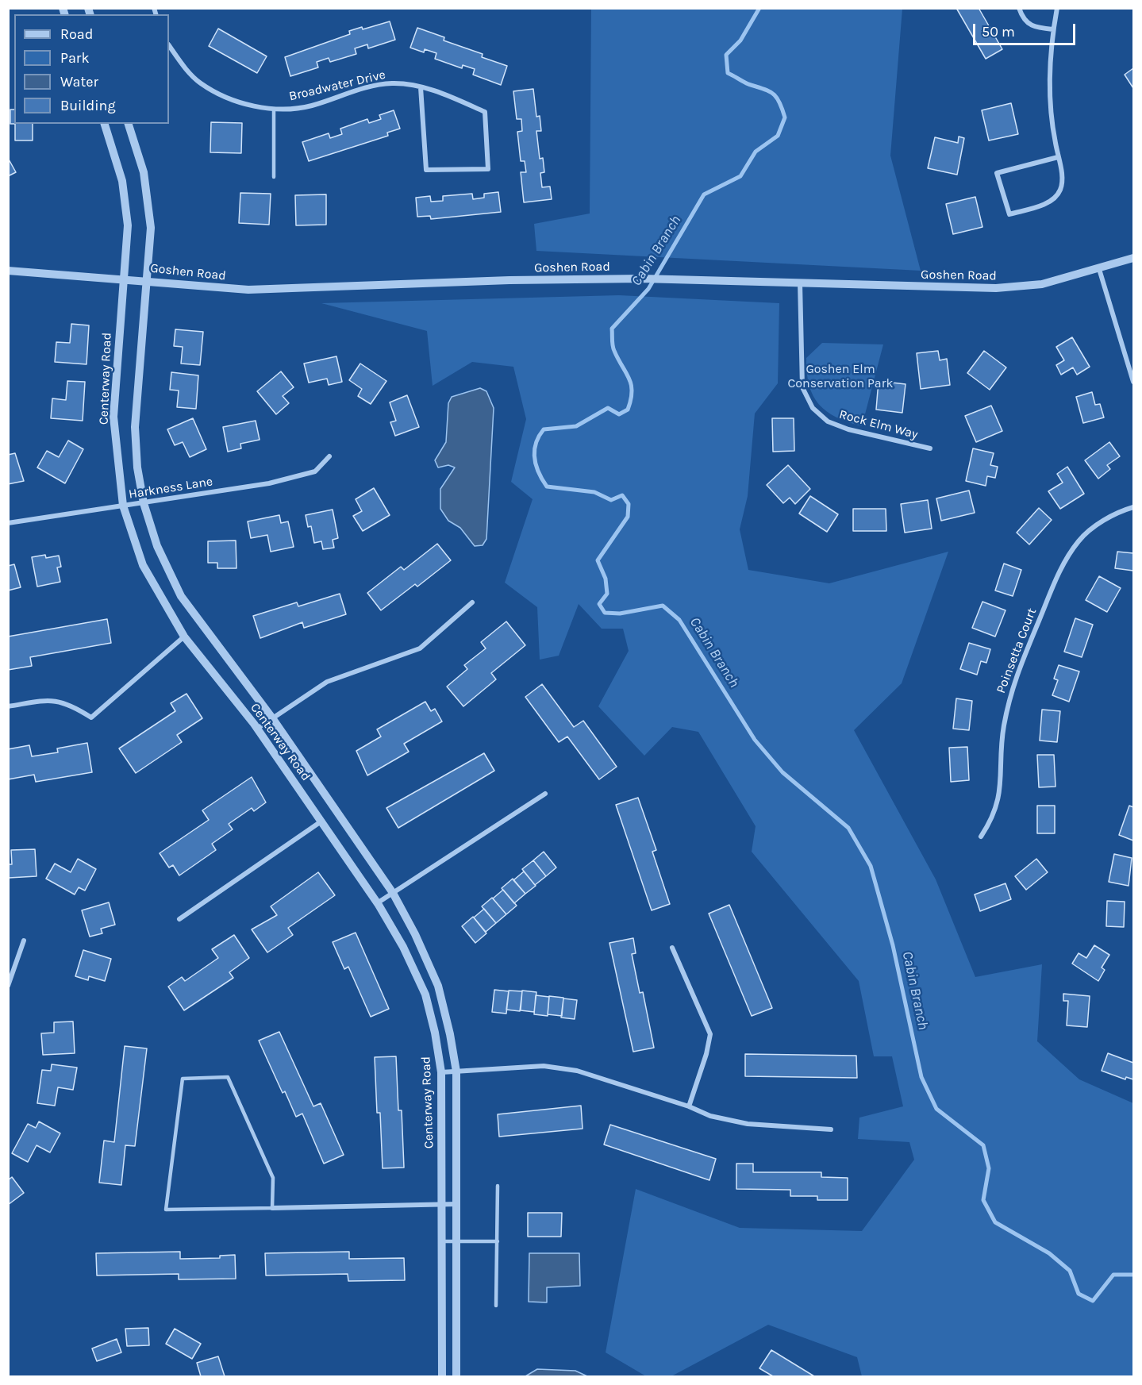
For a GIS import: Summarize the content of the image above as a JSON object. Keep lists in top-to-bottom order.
{
  "streets": {
    "street": [
      "Broadwater Drive",
      "Goshen Road",
      "Centerway Road",
      "Rock Elm Way",
      "Harkness Lane",
      "Poinsetta Court"
    ]
  },
  "crossings": [
    ["Goshen Road", "Centerway Road"],
    ["Goshen Road", "Rock Elm Way"],
    ["Centerway Road", "Harkness Lane"]
  ],
  "water": ["Cabin Branch"],
  "parks": ["Goshen Elm Conservation Park"],
  "legend": [
    "Road",
    "Park",
    "Water",
    "Building"
  ],
  "scale_bar": "50 m"
}
